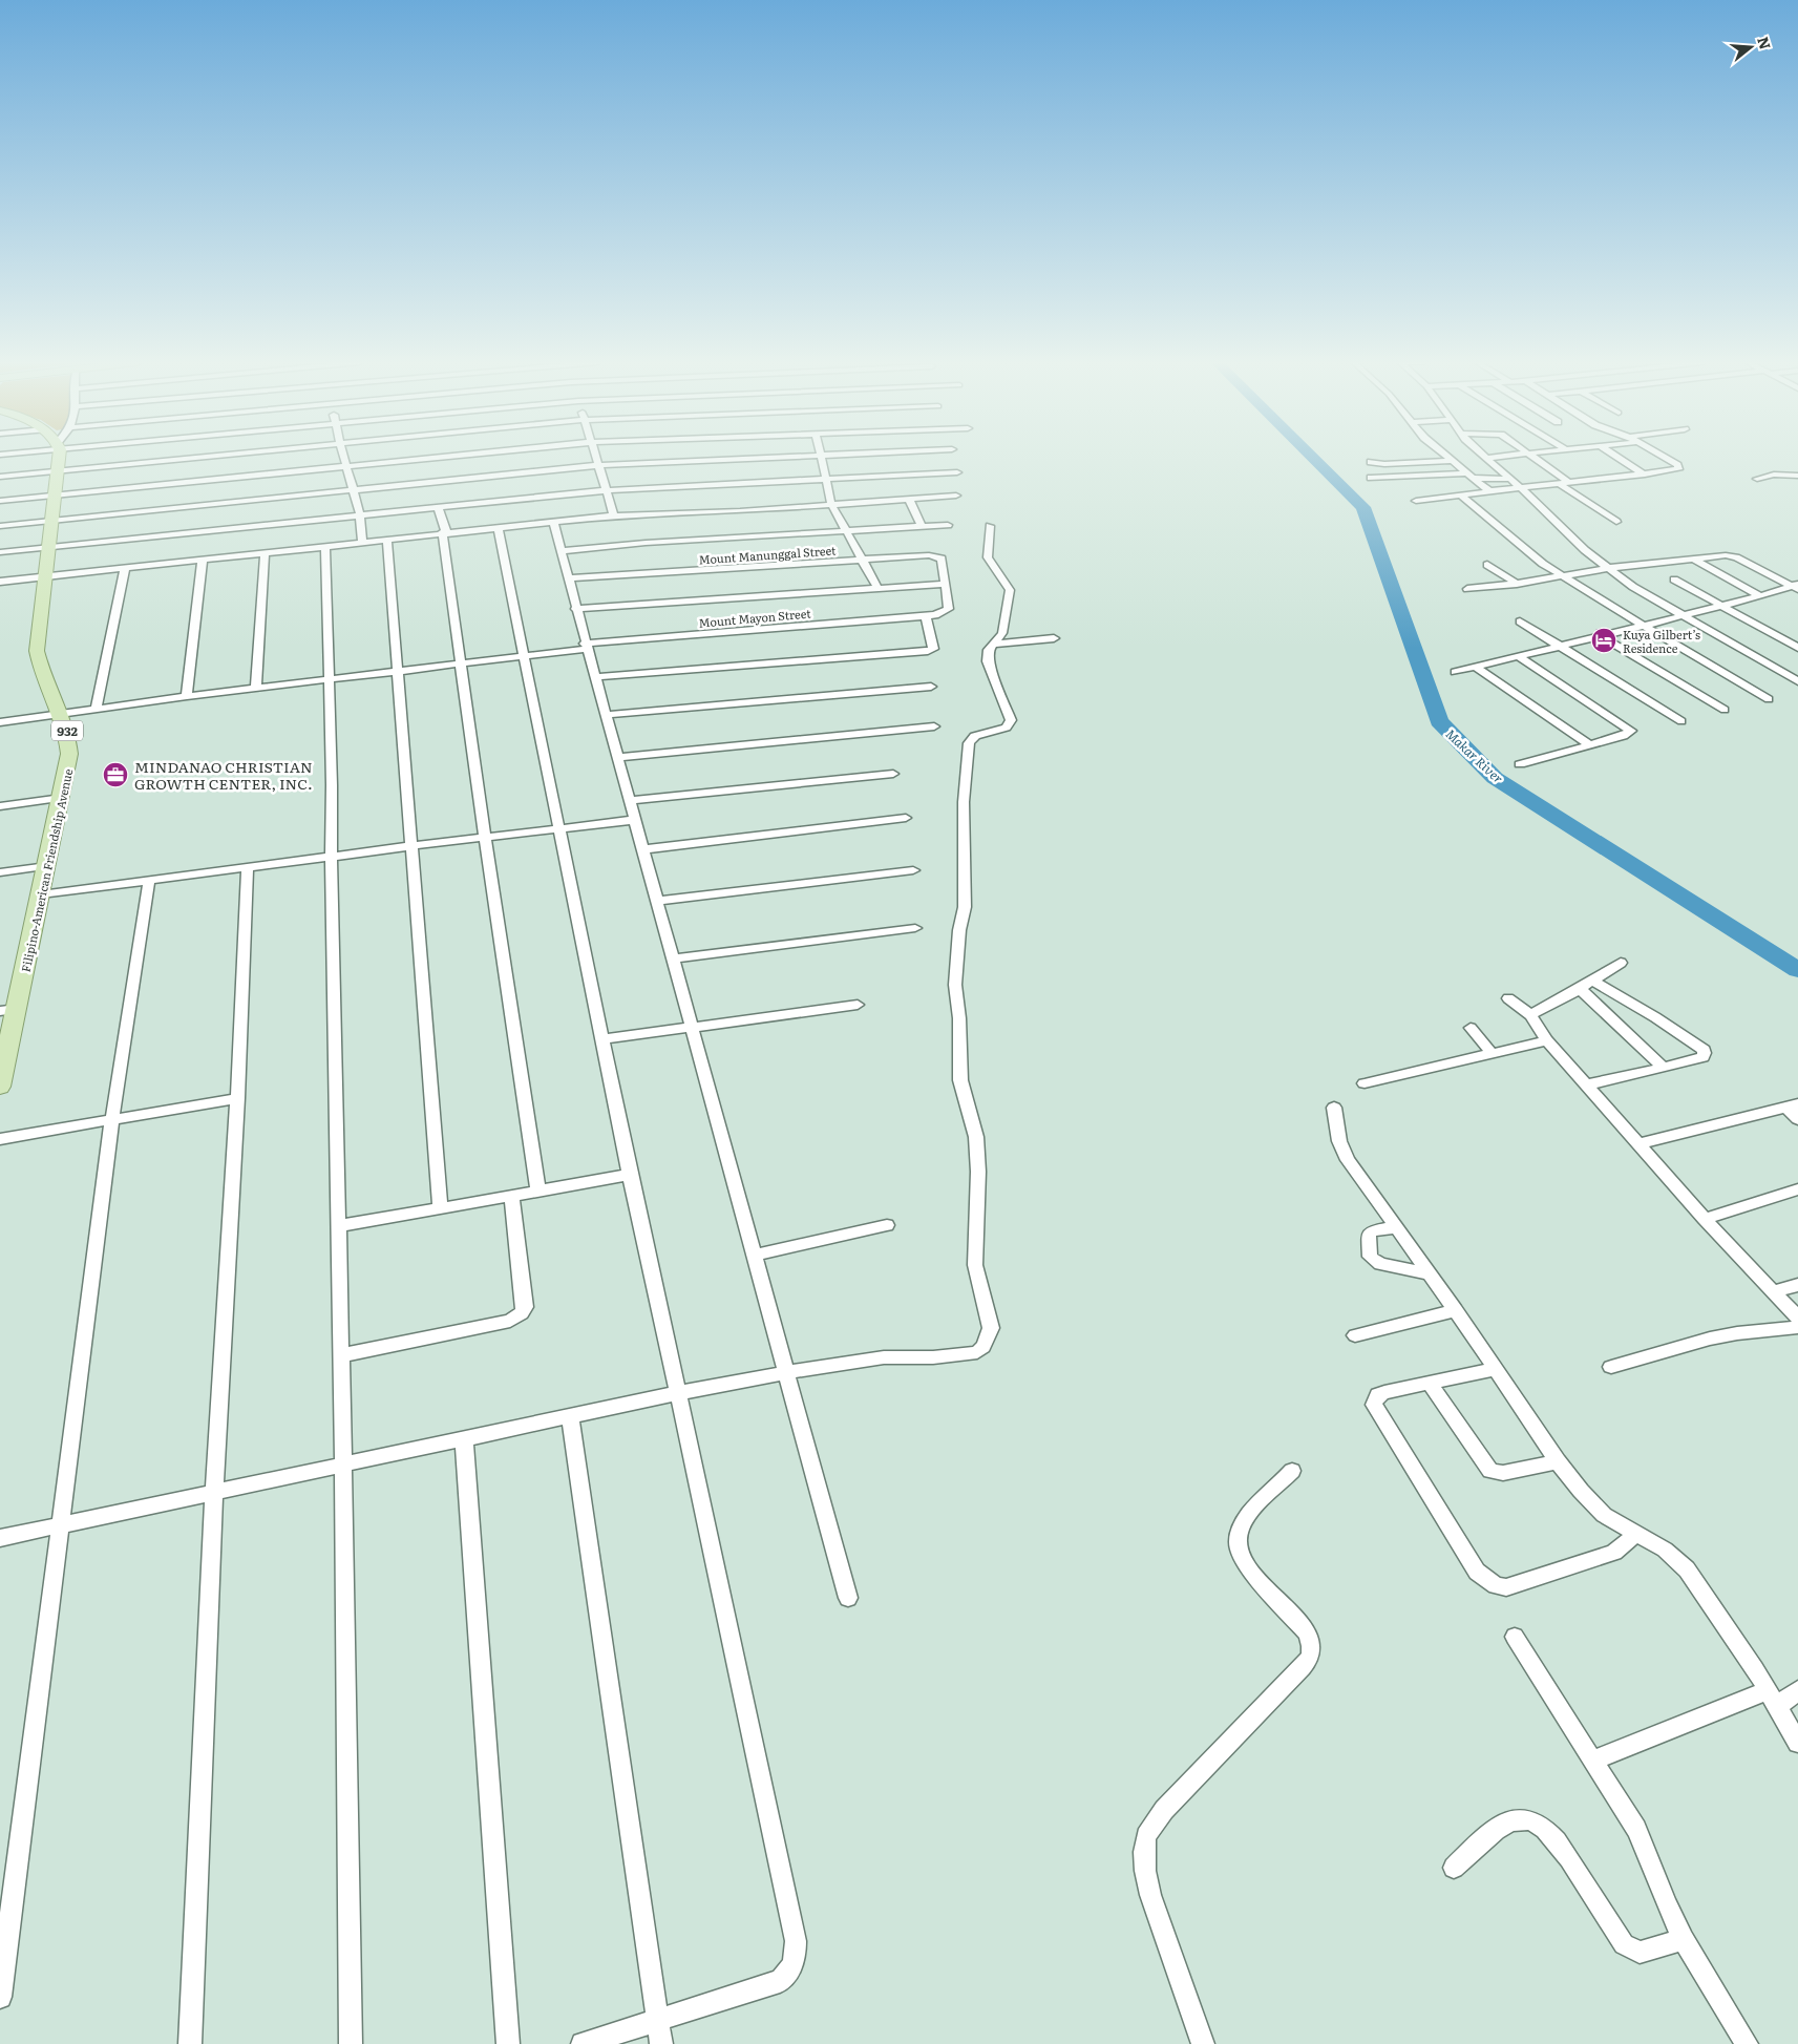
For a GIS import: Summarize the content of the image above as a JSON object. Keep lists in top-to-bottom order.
{
  "streets": {
    "main road": ["932", "Filipino-American Friendship Avenue"],
    "street": ["Mount Manunggal Street", "Mount Mayon Street"]
  },
  "crossings": [
    ["Mount Manunggal Street", "Mount Mayon Street"],
    ["Mount Mayon Street", "Filipino-American Friendship Avenue"]
  ],
  "water": ["Makar River"],
  "places": {
    "hotel": ["Kuya Gilbert’s Residence"],
    "office": ["MINDANAO CHRISTIAN GROWTH CENTER, INC."]
  },
  "north": "right"
}
